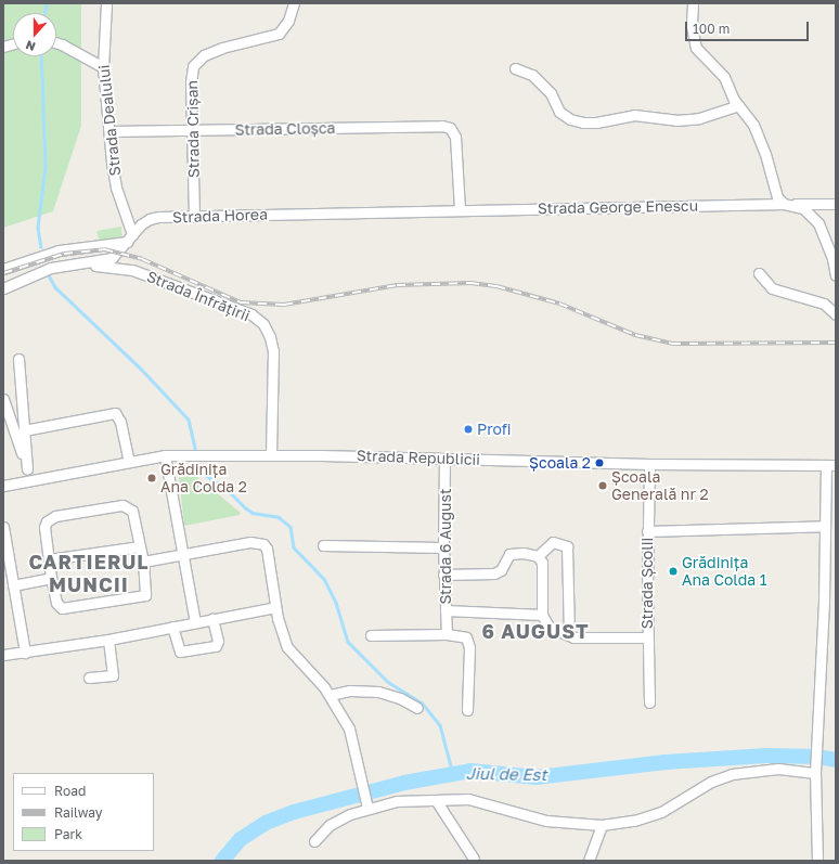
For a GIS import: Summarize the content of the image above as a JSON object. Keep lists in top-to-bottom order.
{
  "streets": {
    "street": [
      "Strada Dealului",
      "Strada Crișan",
      "Strada Cloșca",
      "Strada George Enescu",
      "Strada Horea",
      "Strada Înfrățirii",
      "Strada Republicii",
      "Strada 6 August",
      "Strada Școlii"
    ]
  },
  "crossings": [
    ["Strada Dealului", "Strada Cloșca"],
    ["Strada Dealului", "Strada Horea"],
    ["Strada Crișan", "Strada Cloșca"],
    ["Strada Crișan", "Strada Horea"],
    ["Strada Cloșca", "Strada George Enescu"],
    ["Strada Cloșca", "Strada Horea"],
    ["Strada George Enescu", "Strada Horea"],
    ["Strada Horea", "Strada Înfrățirii"],
    ["Strada Înfrățirii", "Strada Republicii"],
    ["Strada Republicii", "Strada 6 August"],
    ["Strada Republicii", "Strada Școlii"]
  ],
  "districts": ["CARTIERUL MUNCII", "6 AUGUST"],
  "water": ["Jiul de Est"],
  "places": [
    "Profi",
    "Școala 2",
    "Grădinița Ana Colda 2",
    "Școala Generală nr 2",
    "Grădinița Ana Colda 1"
  ],
  "legend": ["Road", "Railway", "Park"],
  "scale_bar": "100 m",
  "north": "bottom"
}
